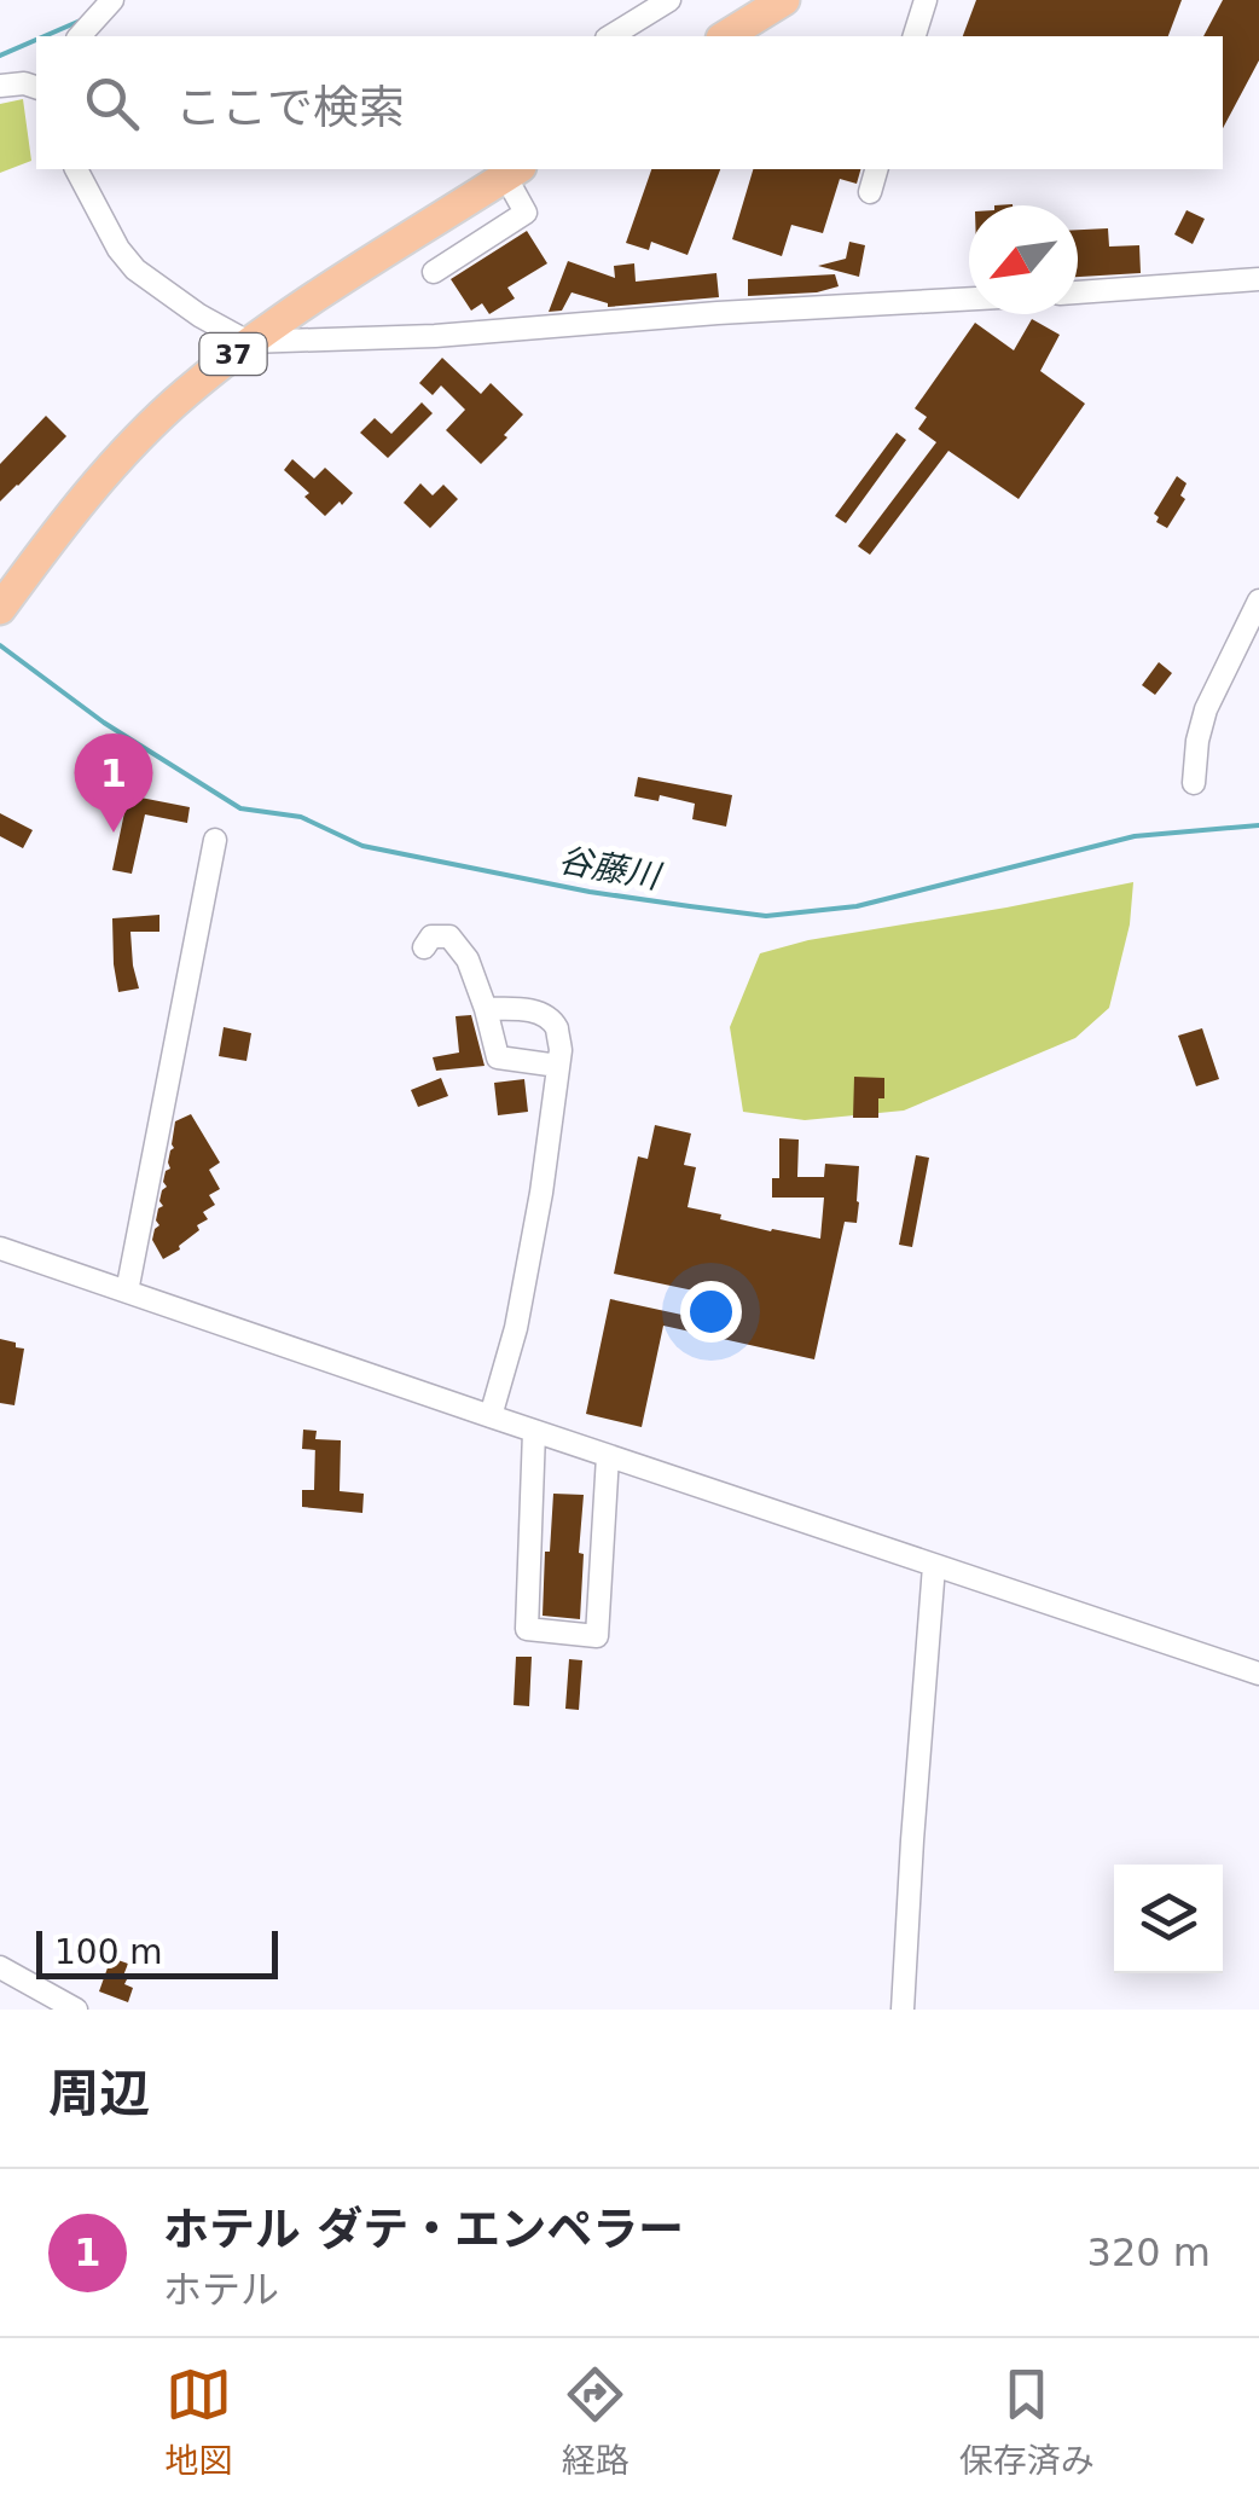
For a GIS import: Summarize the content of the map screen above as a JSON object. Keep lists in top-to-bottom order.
{
  "streets": {
    "highway": ["37"]
  },
  "water": ["谷藤川"],
  "scale_bar": "100 m",
  "north": "bottom left",
  "page": {
    "search": "ここで検索",
    "pins": "1",
    "scale": "100 m",
    "heading": "周辺",
    "list": [
      {
        "mark": "1",
        "name": "ホテル ダテ・エンペラー",
        "note": "ホテル",
        "value": "320 m"
      }
    ],
    "nav": ["地図", "経路", "保存済み"]
  }
}
